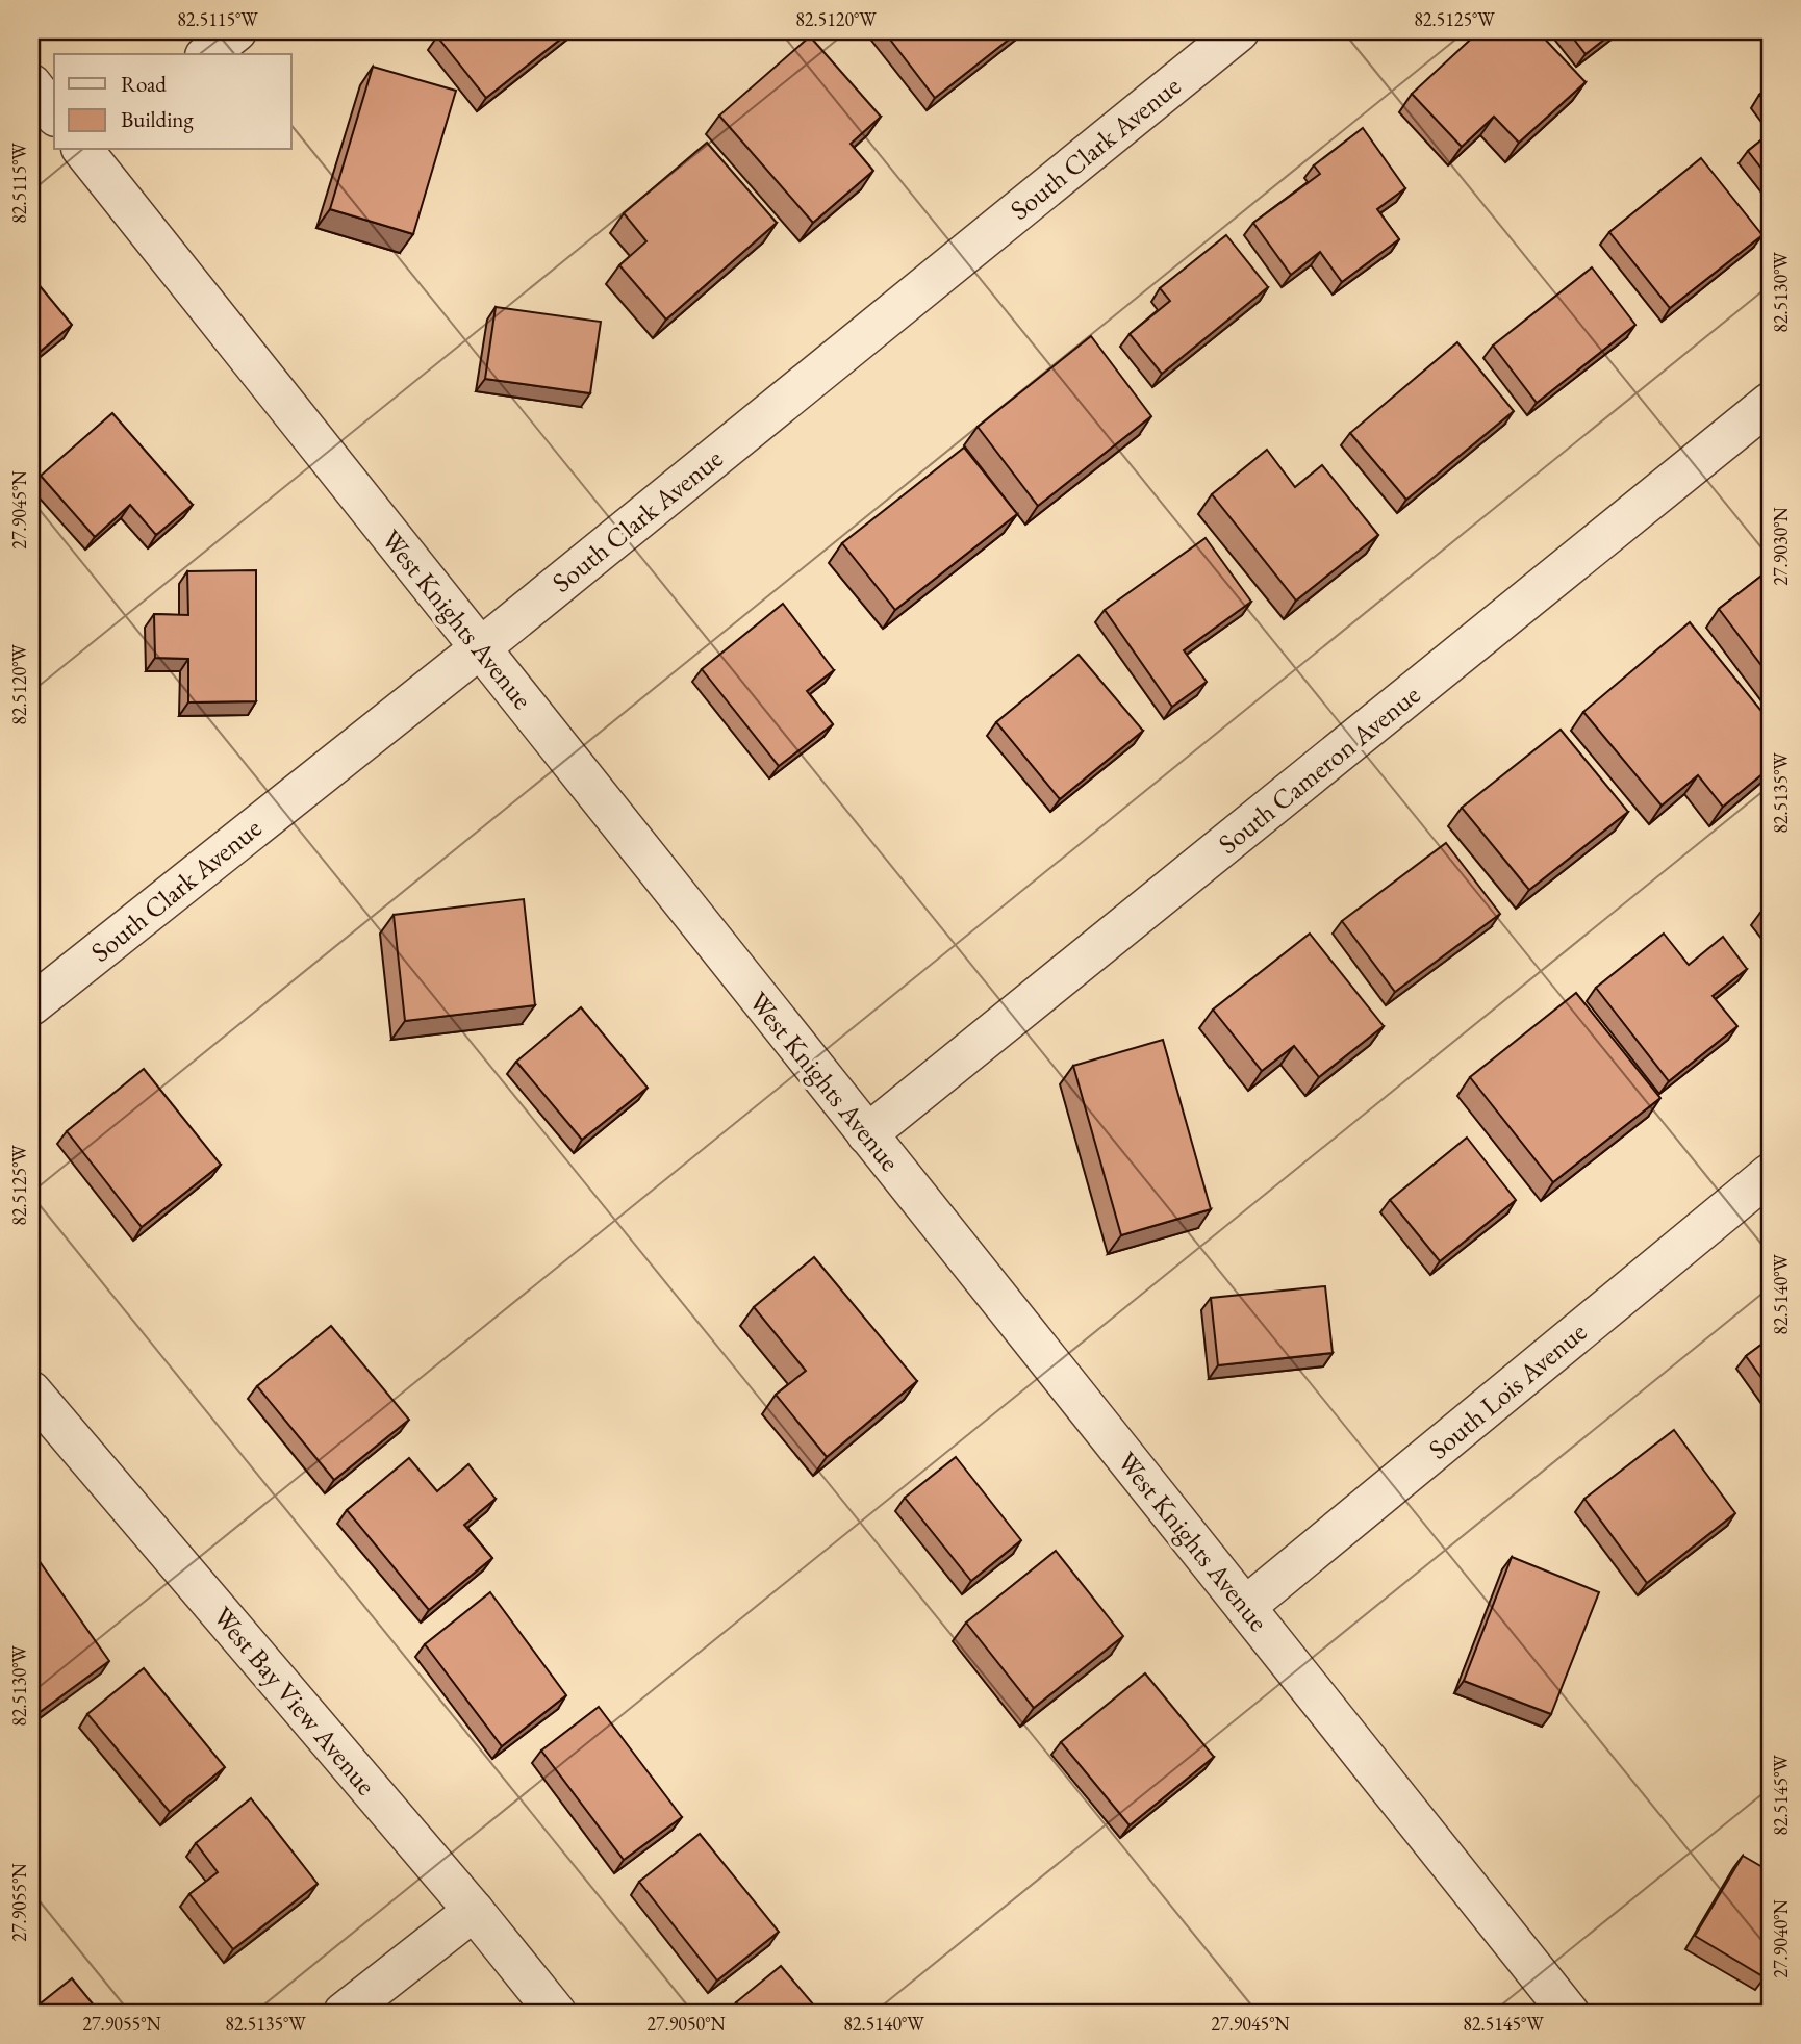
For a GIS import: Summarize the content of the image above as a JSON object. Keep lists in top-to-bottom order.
{
  "streets": {
    "street": [
      "South Clark Avenue",
      "West Knights Avenue",
      "South Cameron Avenue",
      "South Lois Avenue",
      "West Bay View Avenue"
    ]
  },
  "crossings": [
    ["South Clark Avenue", "West Knights Avenue"],
    ["West Knights Avenue", "South Cameron Avenue"],
    ["West Knights Avenue", "South Lois Avenue"]
  ],
  "legend": ["Road", "Building"],
  "coordinates": [
    "82.5115°W",
    "82.5120°W",
    "82.5125°W",
    "82.5130°W",
    "27.9045°N",
    "27.9030°N",
    "82.5135°W",
    "82.5140°W",
    "82.5145°W",
    "27.9055°N",
    "27.9040°N",
    "27.9050°N"
  ]
}
